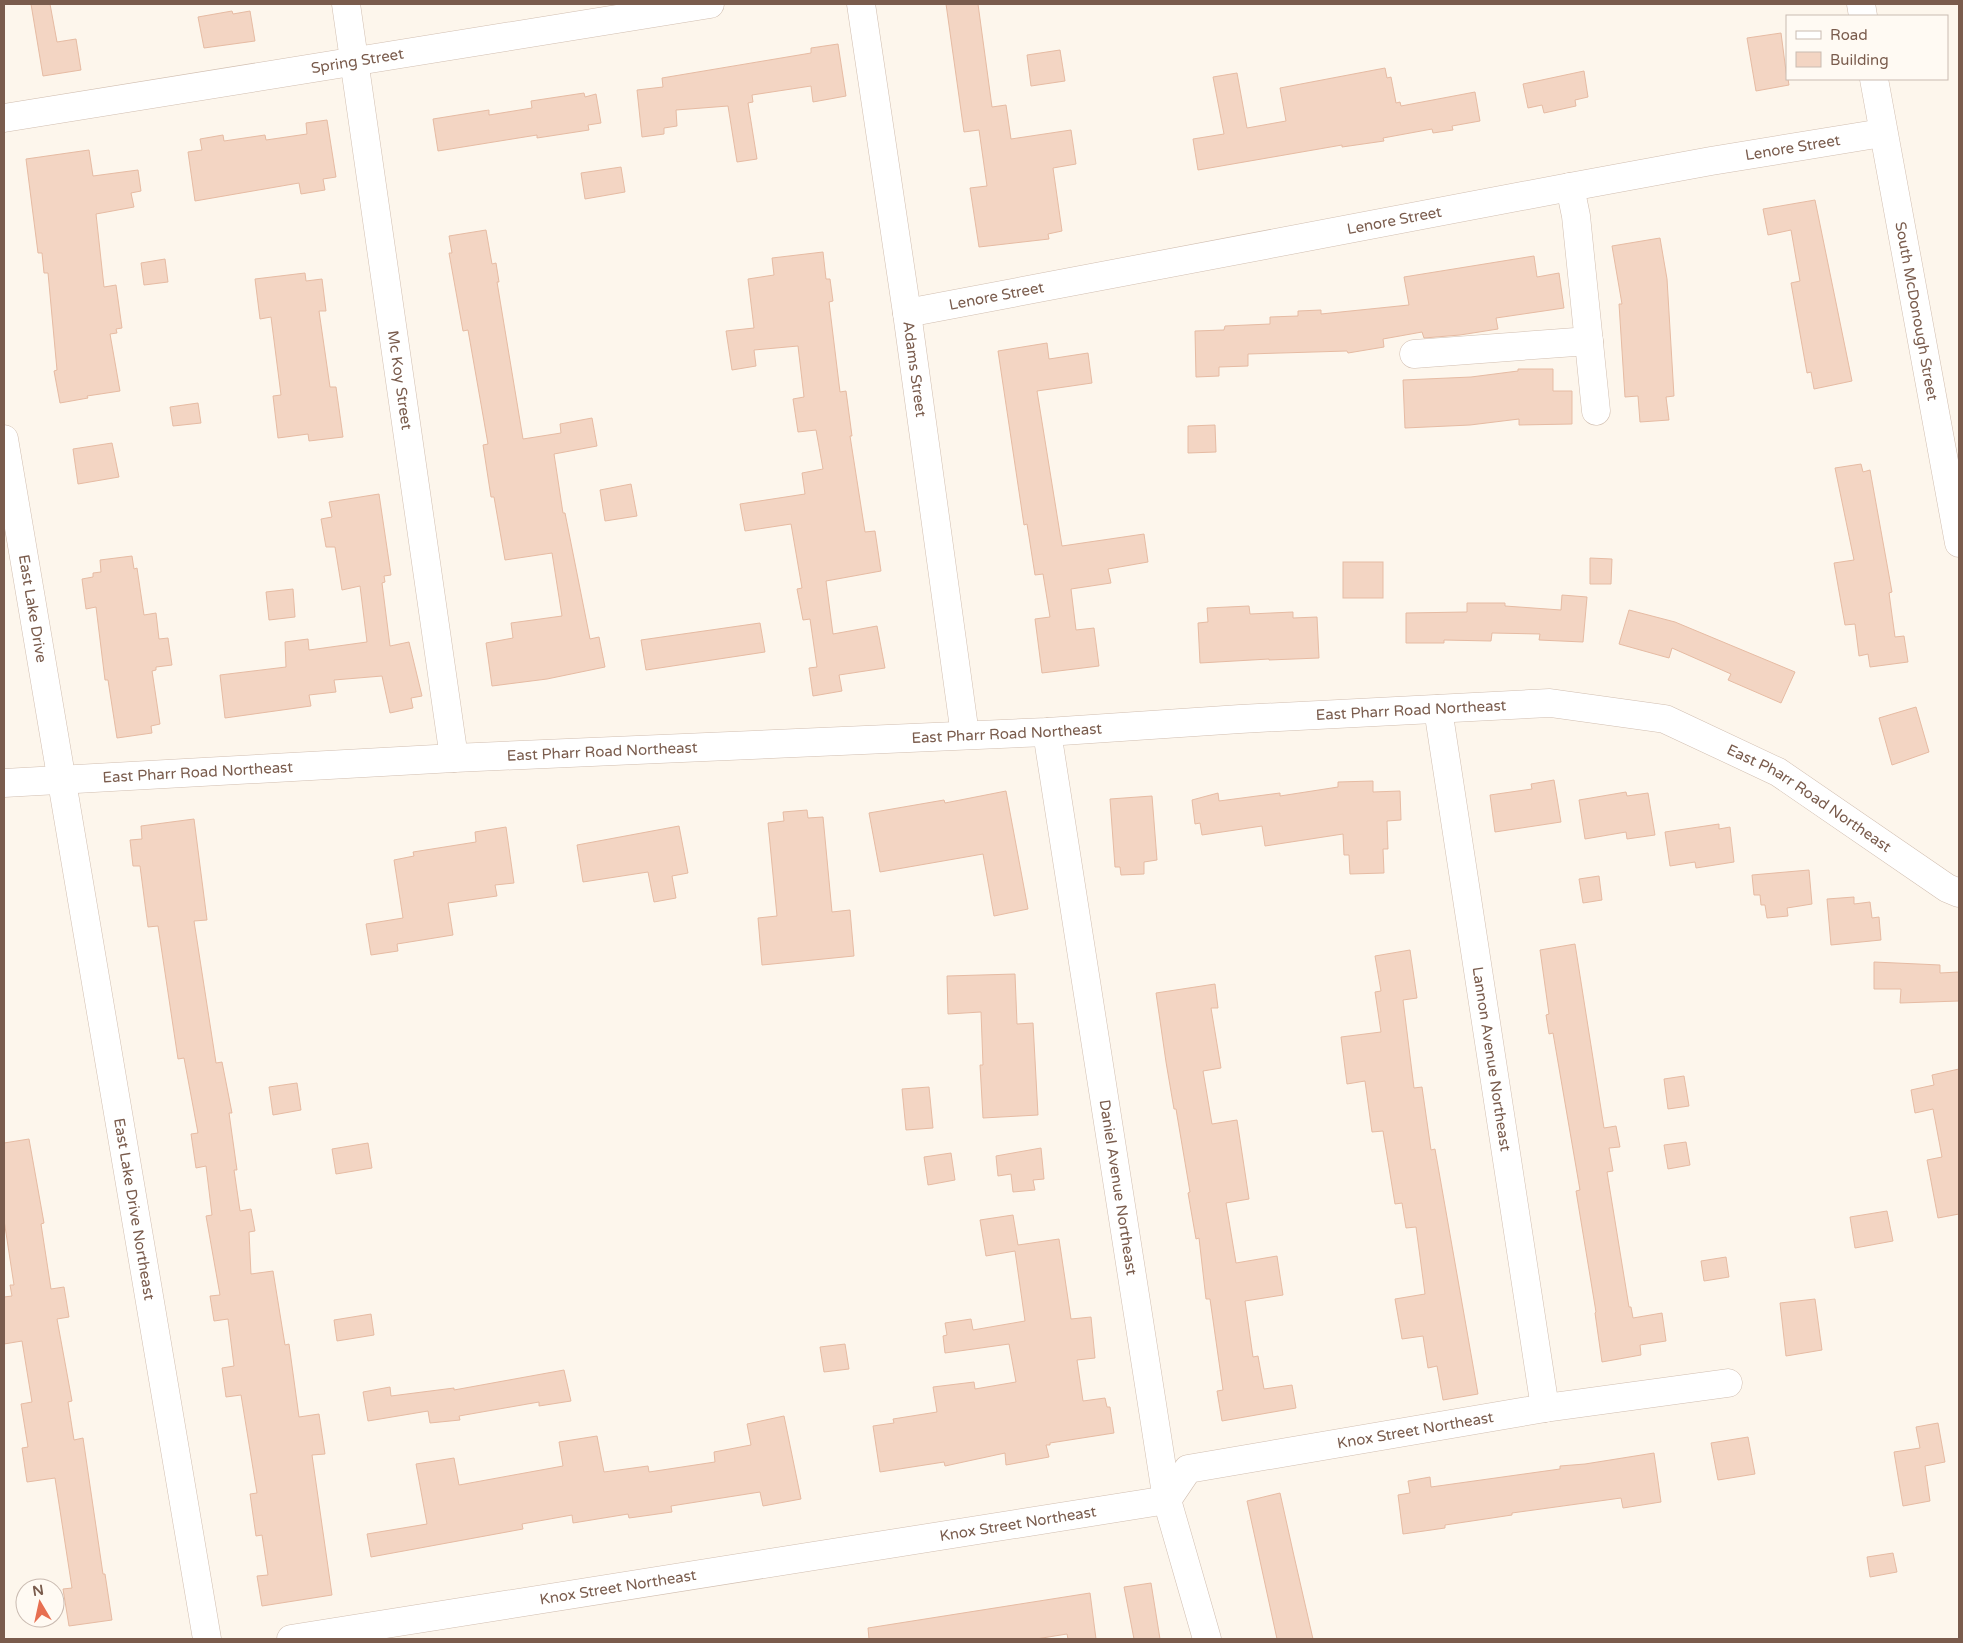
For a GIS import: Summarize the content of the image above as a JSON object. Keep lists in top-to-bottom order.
{
  "streets": {
    "street": [
      "Spring Street",
      "Lenore Street",
      "South McDonough Street",
      "Adams Street",
      "Mc Koy Street",
      "East Lake Drive",
      "East Pharr Road Northeast",
      "Lannon Avenue Northeast",
      "Daniel Avenue Northeast",
      "East Lake Drive Northeast",
      "Knox Street Northeast"
    ]
  },
  "crossings": [
    ["Spring Street", "Mc Koy Street"],
    ["Lenore Street", "South McDonough Street"],
    ["Lenore Street", "Adams Street"],
    ["Adams Street", "East Pharr Road Northeast"],
    ["Mc Koy Street", "East Pharr Road Northeast"],
    ["East Lake Drive", "East Pharr Road Northeast"],
    ["East Lake Drive", "East Lake Drive Northeast"],
    ["East Pharr Road Northeast", "Lannon Avenue Northeast"],
    ["East Pharr Road Northeast", "Daniel Avenue Northeast"],
    ["East Pharr Road Northeast", "East Lake Drive Northeast"],
    ["Lannon Avenue Northeast", "Knox Street Northeast"],
    ["Daniel Avenue Northeast", "Knox Street Northeast"]
  ],
  "legend": ["Road", "Building"],
  "north": "top"
}
